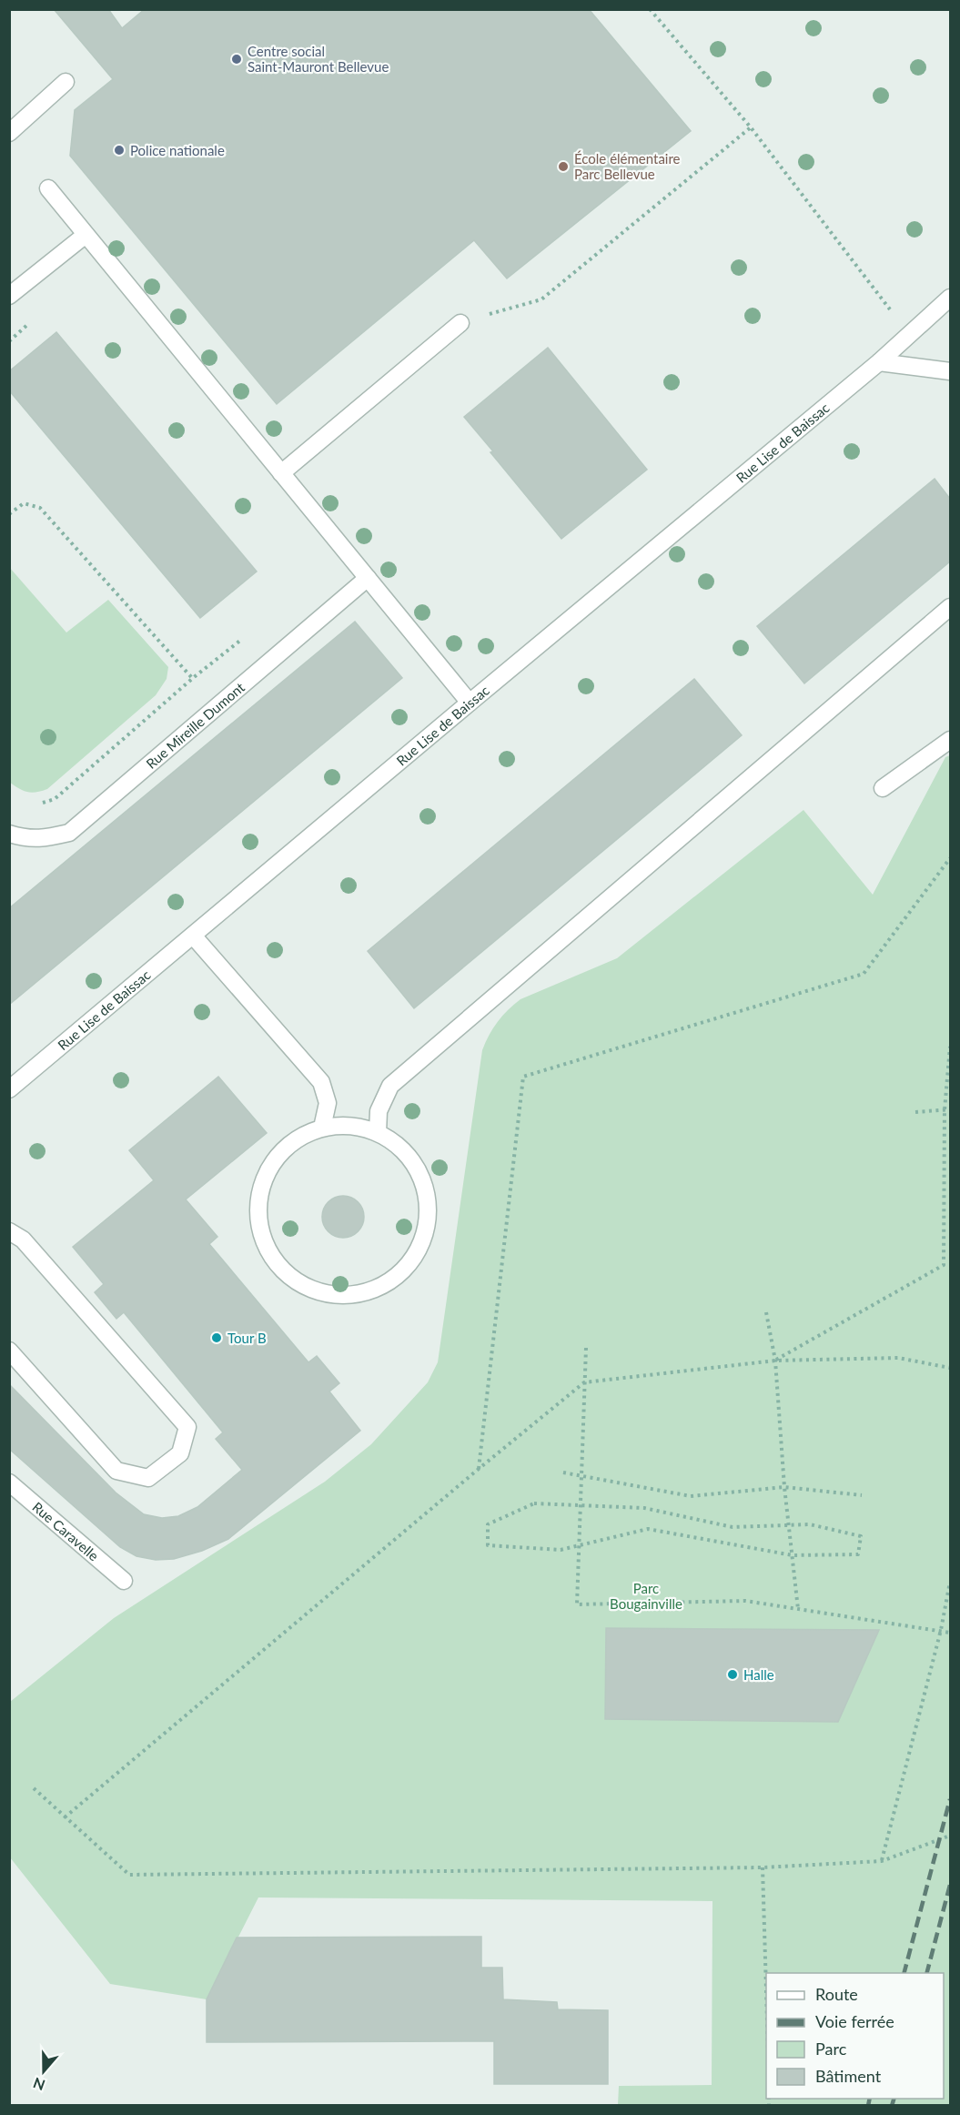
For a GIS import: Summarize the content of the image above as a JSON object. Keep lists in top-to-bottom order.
{
  "streets": {
    "street": ["Rue Lise de Baissac", "Rue Mireille Dumont", "Rue Caravelle"]
  },
  "parks": ["Parc Bougainville"],
  "places": [
    "Centre social Saint-Mauront Bellevue",
    "Police nationale",
    "École élémentaire Parc Bellevue",
    "Tour B",
    "Halle"
  ],
  "legend": [
    "Route",
    "Voie ferrée",
    "Parc",
    "Bâtiment"
  ],
  "north": "bottom"
}
